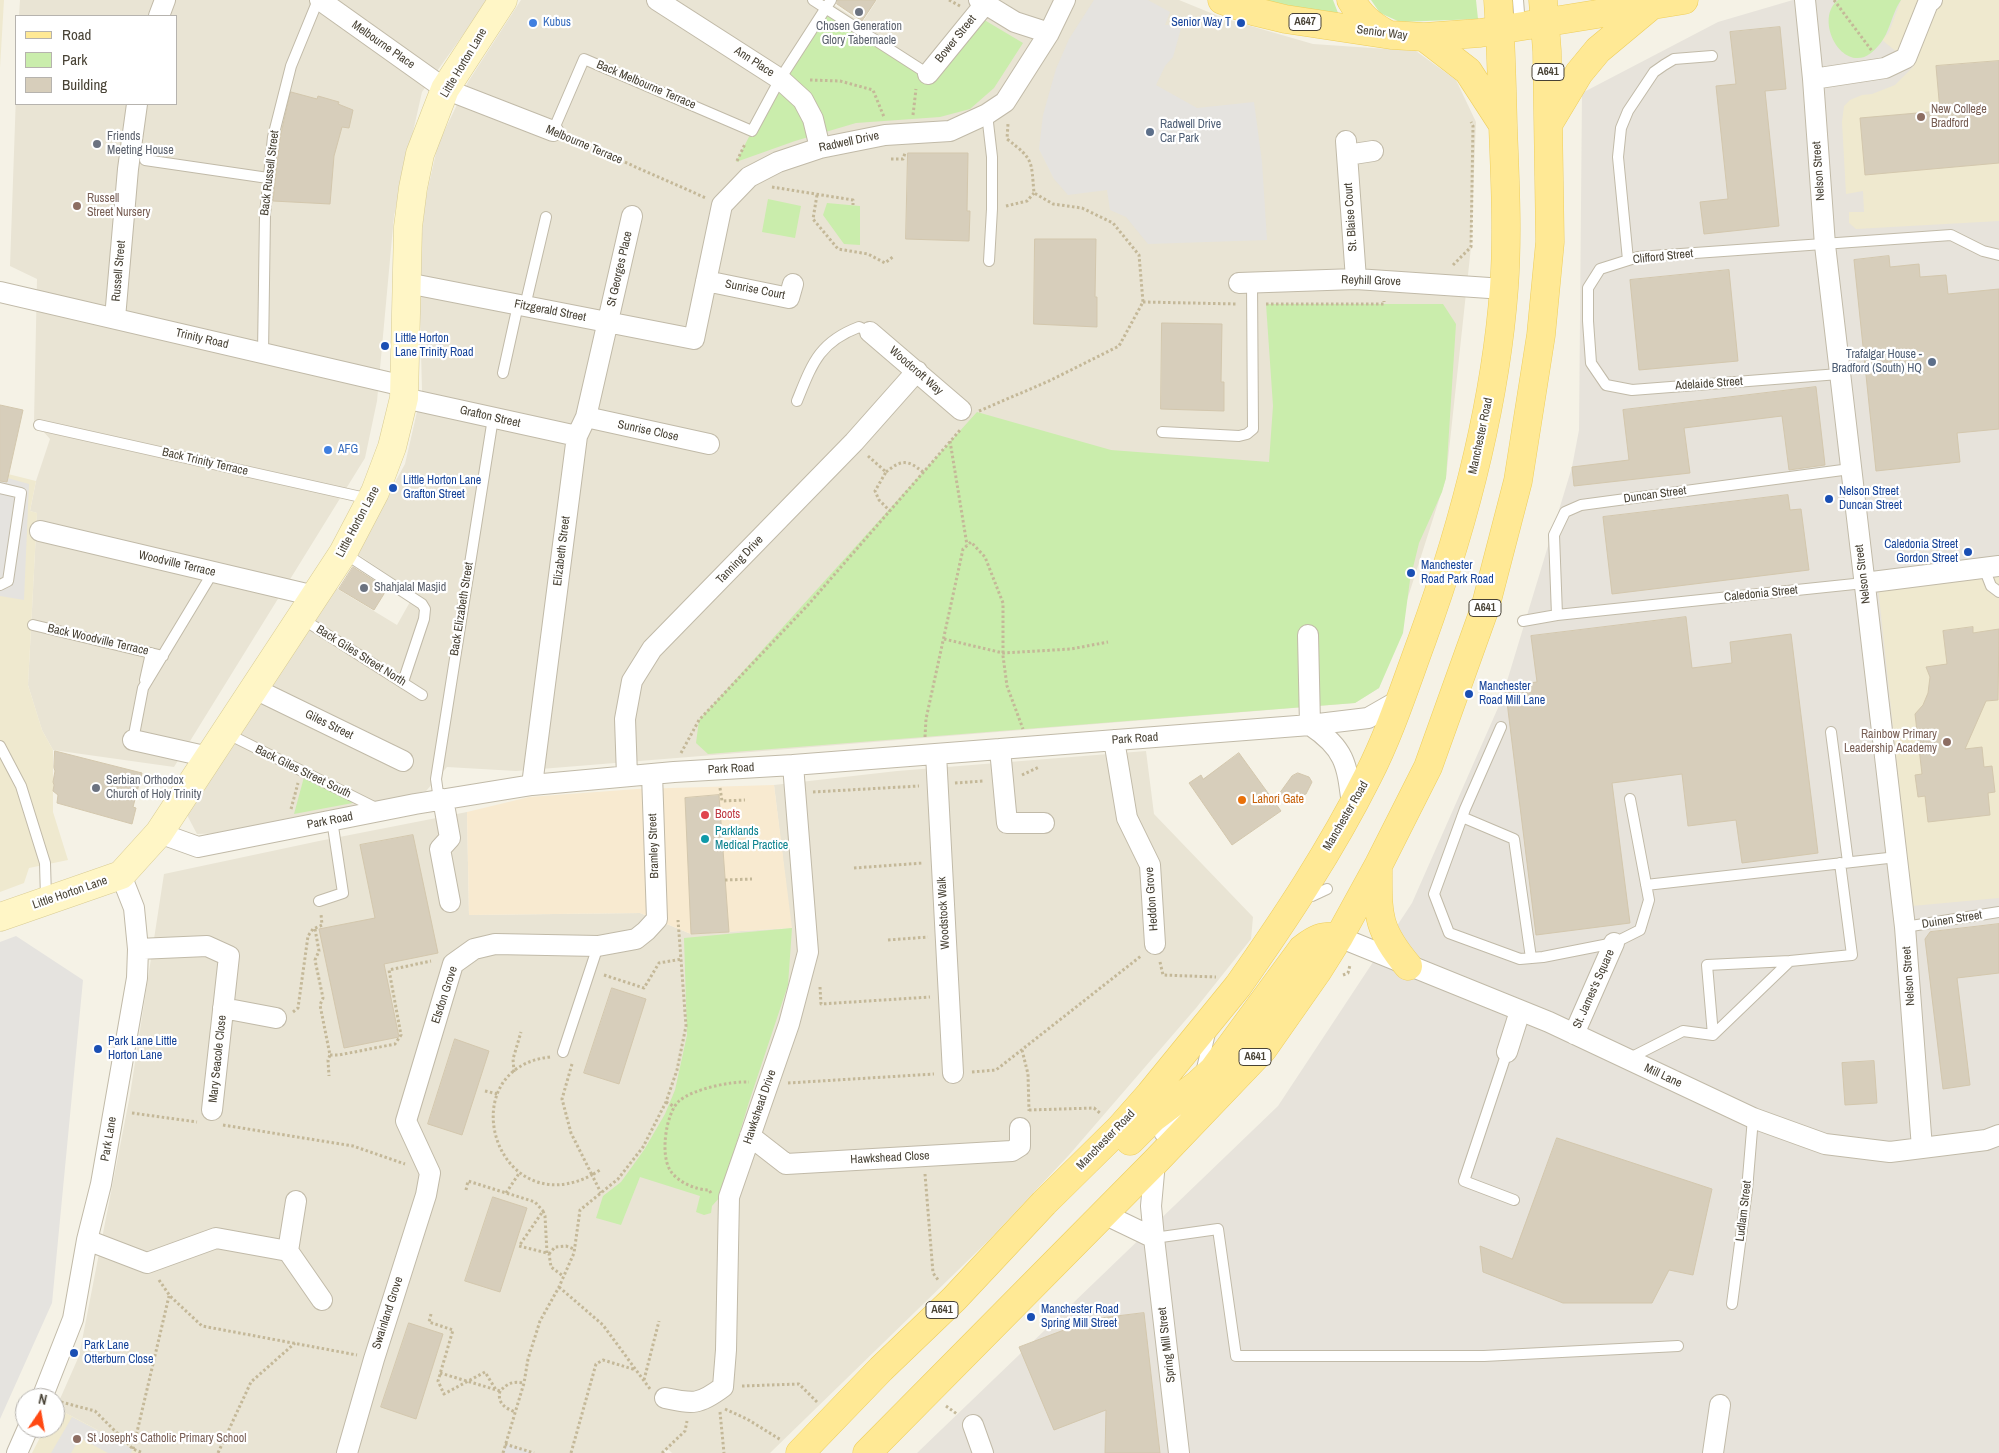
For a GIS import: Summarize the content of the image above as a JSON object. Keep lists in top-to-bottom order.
{
  "streets": {
    "main road": [
      "A647",
      "Senior Way",
      "A641",
      "Manchester Road"
    ],
    "street": [
      "Bower Street",
      "Melbourne Place",
      "Ann Place",
      "Little Horton Lane",
      "Radwell Drive",
      "Melbourne Terrace",
      "Nelson Street",
      "St. Blaise Court",
      "St Georges Place",
      "Russell Street",
      "Reyhill Grove",
      "Sunrise Court",
      "Fitzgerald Street",
      "Trinity Road",
      "Woodcroft Way",
      "Grafton Street",
      "Sunrise Close",
      "Elizabeth Street",
      "Tanning Drive",
      "Woodville Terrace",
      "Caledonia Street",
      "Giles Street",
      "Park Road",
      "Bramley Street",
      "Heddon Grove",
      "Woodstock Walk",
      "St. James's Square",
      "Elsdon Grove",
      "Mary Seacole Close",
      "Mill Lane",
      "Hawkshead Drive",
      "Park Lane",
      "Hawkshead Close",
      "Swainland Grove",
      "Spring Mill Street"
    ],
    "lane": [
      "Back Melbourne Terrace",
      "Back Russell Street",
      "Clifford Street",
      "Adelaide Street",
      "Back Trinity Terrace",
      "Duncan Street",
      "Back Elizabeth Street",
      "Back Woodville Terrace",
      "Back Giles Street North",
      "Back Giles Street South",
      "Duinen Street",
      "Ludlam Street"
    ]
  },
  "crossings": [
    ["Senior Way", "Manchester Road"],
    ["Melbourne Place", "Little Horton Lane"],
    ["Melbourne Place", "Melbourne Terrace"],
    ["Melbourne Place", "Back Russell Street"],
    ["Ann Place", "Back Melbourne Terrace"],
    ["Ann Place", "Radwell Drive"],
    ["Little Horton Lane", "Melbourne Terrace"],
    ["Little Horton Lane", "Fitzgerald Street"],
    ["Little Horton Lane", "Trinity Road"],
    ["Little Horton Lane", "Grafton Street"],
    ["Little Horton Lane", "Back Trinity Terrace"],
    ["Little Horton Lane", "Woodville Terrace"],
    ["Little Horton Lane", "Back Giles Street North"],
    ["Little Horton Lane", "Giles Street"],
    ["Little Horton Lane", "Park Road"],
    ["Little Horton Lane", "Back Giles Street South"],
    ["Little Horton Lane", "Park Lane"],
    ["Back Melbourne Terrace", "Melbourne Terrace"],
    ["Radwell Drive", "Melbourne Terrace"],
    ["Nelson Street", "Clifford Street"],
    ["Nelson Street", "Adelaide Street"],
    ["Nelson Street", "Duncan Street"],
    ["Nelson Street", "Caledonia Street"],
    ["Nelson Street", "Duinen Street"],
    ["Nelson Street", "Mill Lane"],
    ["Back Russell Street", "Trinity Road"],
    ["St. Blaise Court", "Reyhill Grove"],
    ["Clifford Street", "Adelaide Street"],
    ["St Georges Place", "Fitzgerald Street"],
    ["St Georges Place", "Elizabeth Street"],
    ["Russell Street", "Trinity Road"],
    ["Reyhill Grove", "Manchester Road"],
    ["Sunrise Court", "Fitzgerald Street"],
    ["Fitzgerald Street", "Elizabeth Street"],
    ["Trinity Road", "Grafton Street"],
    ["Woodcroft Way", "Tanning Drive"],
    ["Grafton Street", "Elizabeth Street"],
    ["Grafton Street", "Back Elizabeth Street"],
    ["Sunrise Close", "Elizabeth Street"],
    ["Manchester Road", "Park Road"],
    ["Manchester Road", "Mill Lane"],
    ["Manchester Road", "Spring Mill Street"],
    ["Duncan Street", "Caledonia Street"],
    ["Elizabeth Street", "Park Road"],
    ["Tanning Drive", "Park Road"],
    ["Woodville Terrace", "Back Giles Street North"],
    ["Back Elizabeth Street", "Park Road"],
    ["Park Road", "Back Giles Street South"],
    ["Park Road", "Bramley Street"],
    ["Park Road", "Heddon Grove"],
    ["Park Road", "Woodstock Walk"],
    ["Park Road", "Hawkshead Drive"],
    ["Bramley Street", "Elsdon Grove"],
    ["St. James's Square", "Mill Lane"],
    ["Elsdon Grove", "Swainland Grove"],
    ["Mary Seacole Close", "Park Lane"],
    ["Mill Lane", "Ludlam Street"],
    ["Hawkshead Drive", "Hawkshead Close"]
  ],
  "places": [
    "Chosen Generation Glory Tabernacle",
    "Kubus",
    "Senior Way T",
    "New College Bradford",
    "Radwell Drive Car Park",
    "Friends Meeting House",
    "Russell Street Nursery",
    "Little Horton Lane Trinity Road",
    "Trafalgar House - Bradford (South) HQ",
    "AFG",
    "Little Horton Lane Grafton Street",
    "Nelson Street Duncan Street",
    "Caledonia Street Gordon Street",
    "Manchester Road Park Road",
    "Shahjalal Masjid",
    "Manchester Road Mill Lane",
    "Rainbow Primary Leadership Academy",
    "Serbian Orthodox Church of Holy Trinity",
    "Lahori Gate",
    "Boots",
    "Parklands Medical Practice",
    "Park Lane Little Horton Lane",
    "Manchester Road Spring Mill Street",
    "Park Lane Otterburn Close",
    "St Joseph's Catholic Primary School"
  ],
  "legend": ["Road", "Park", "Building"],
  "north": "top"
}
